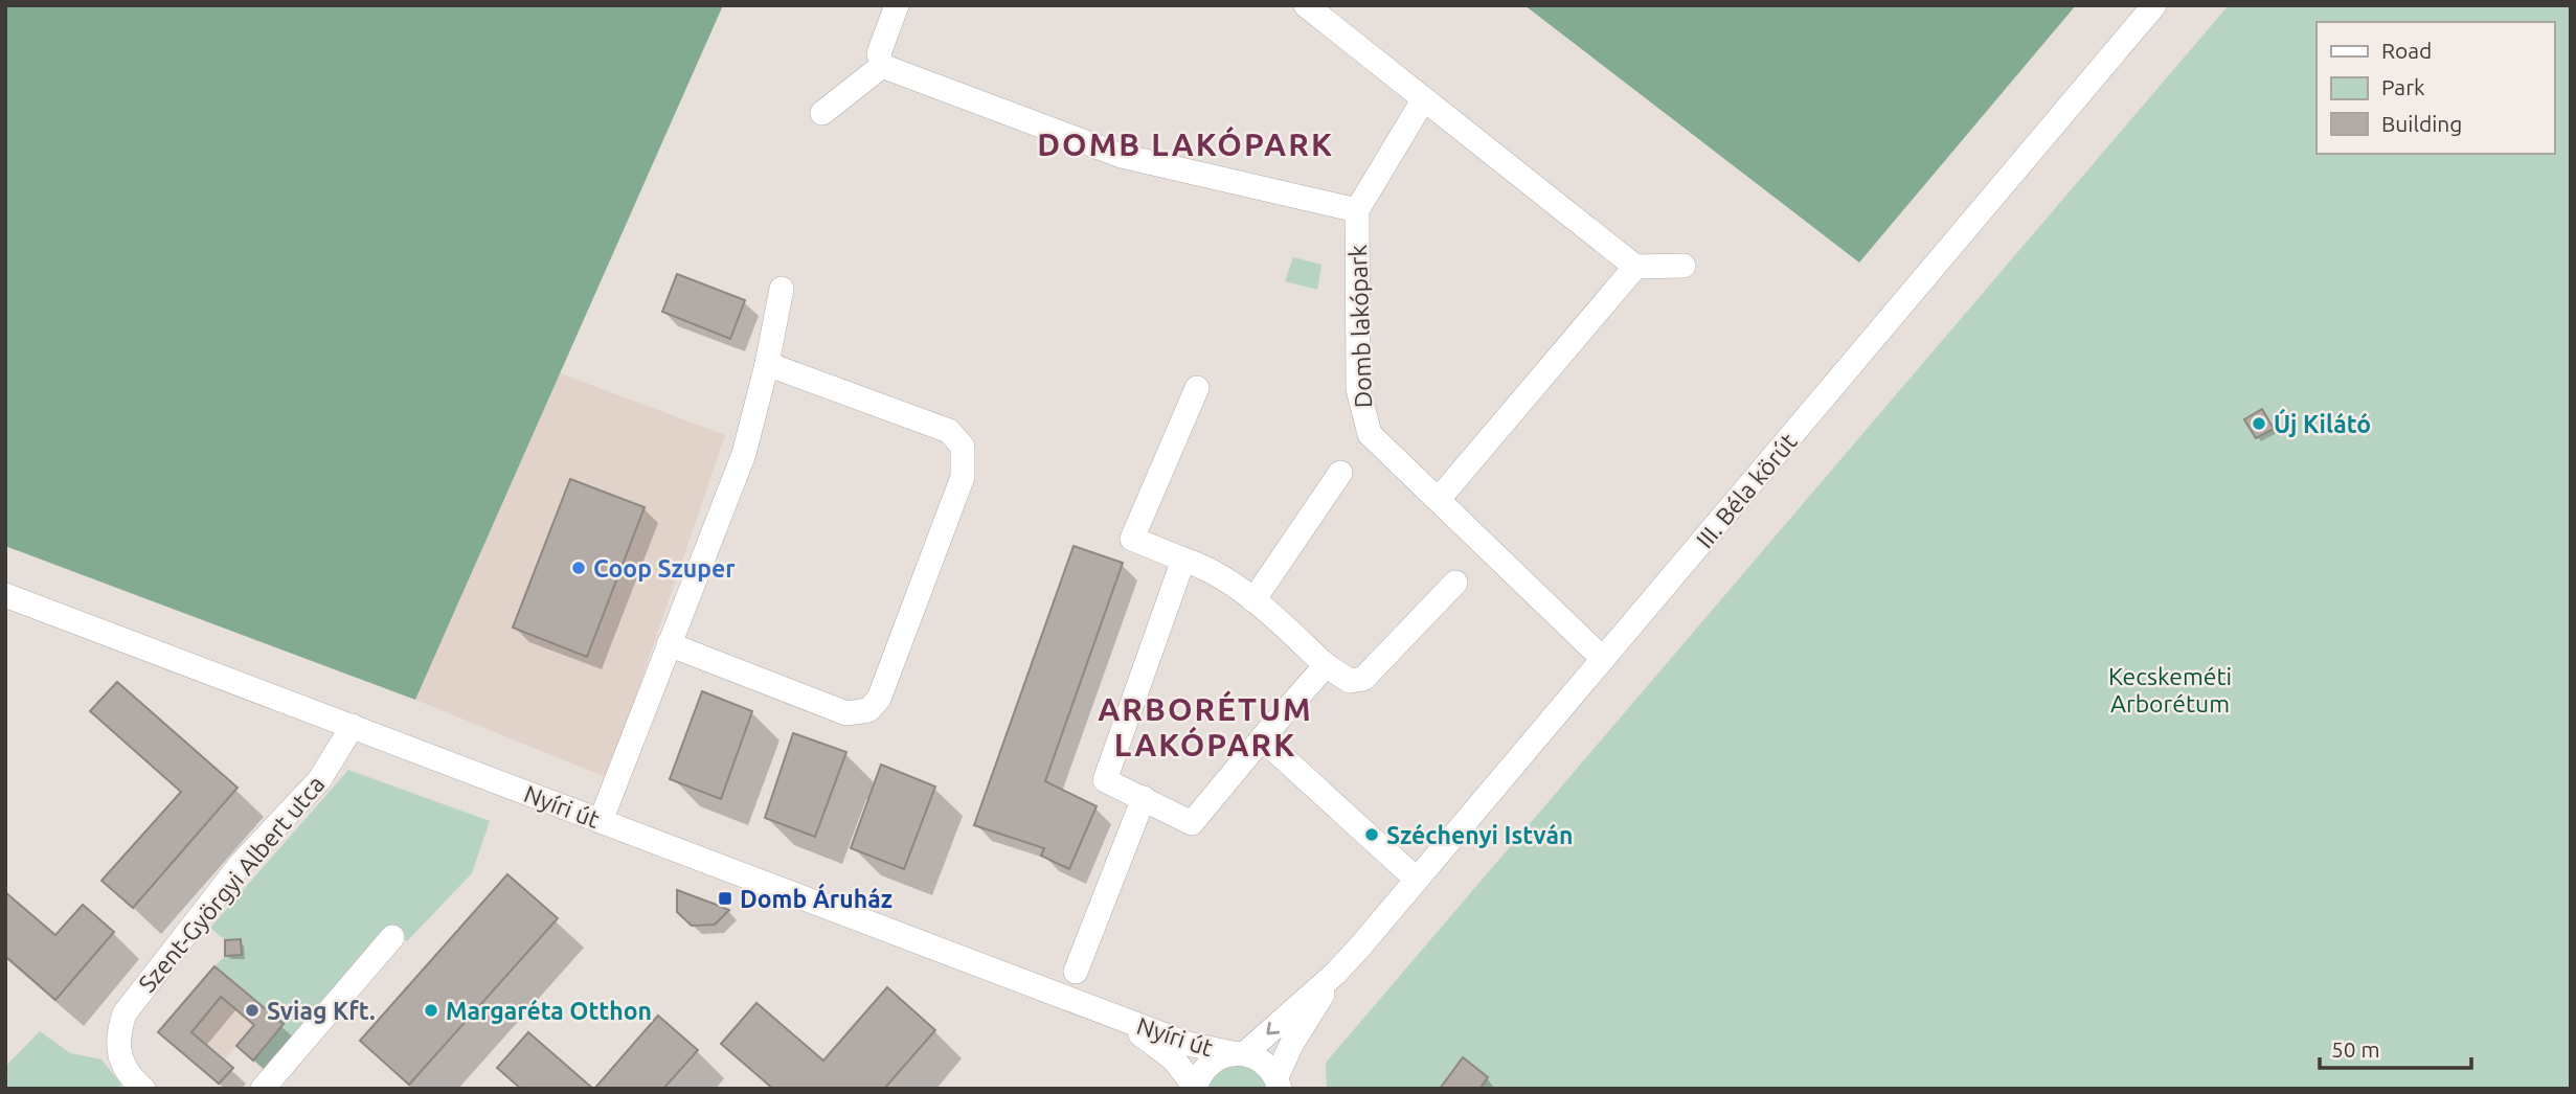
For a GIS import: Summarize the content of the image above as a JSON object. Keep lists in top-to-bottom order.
{
  "streets": {
    "street": [
      "Domb lakópark",
      "III. Béla körút",
      "Nyíri út",
      "Szent-Györgyi Albert utca"
    ]
  },
  "crossings": [
    ["Domb lakópark", "III. Béla körút"],
    ["III. Béla körút", "Nyíri út"],
    ["Nyíri út", "Szent-Györgyi Albert utca"]
  ],
  "districts": ["DOMB LAKÓPARK", "ARBORÉTUM LAKÓPARK"],
  "parks": ["Kecskeméti Arborétum"],
  "places": {
    "other": [
      "Új Kilátó",
      "Coop Szuper",
      "Széchenyi István",
      "Sviag Kft.",
      "Margaréta Otthon"
    ],
    "transit": ["Domb Áruház"]
  },
  "legend": ["Road", "Park", "Building"],
  "scale_bar": "50 m"
}
